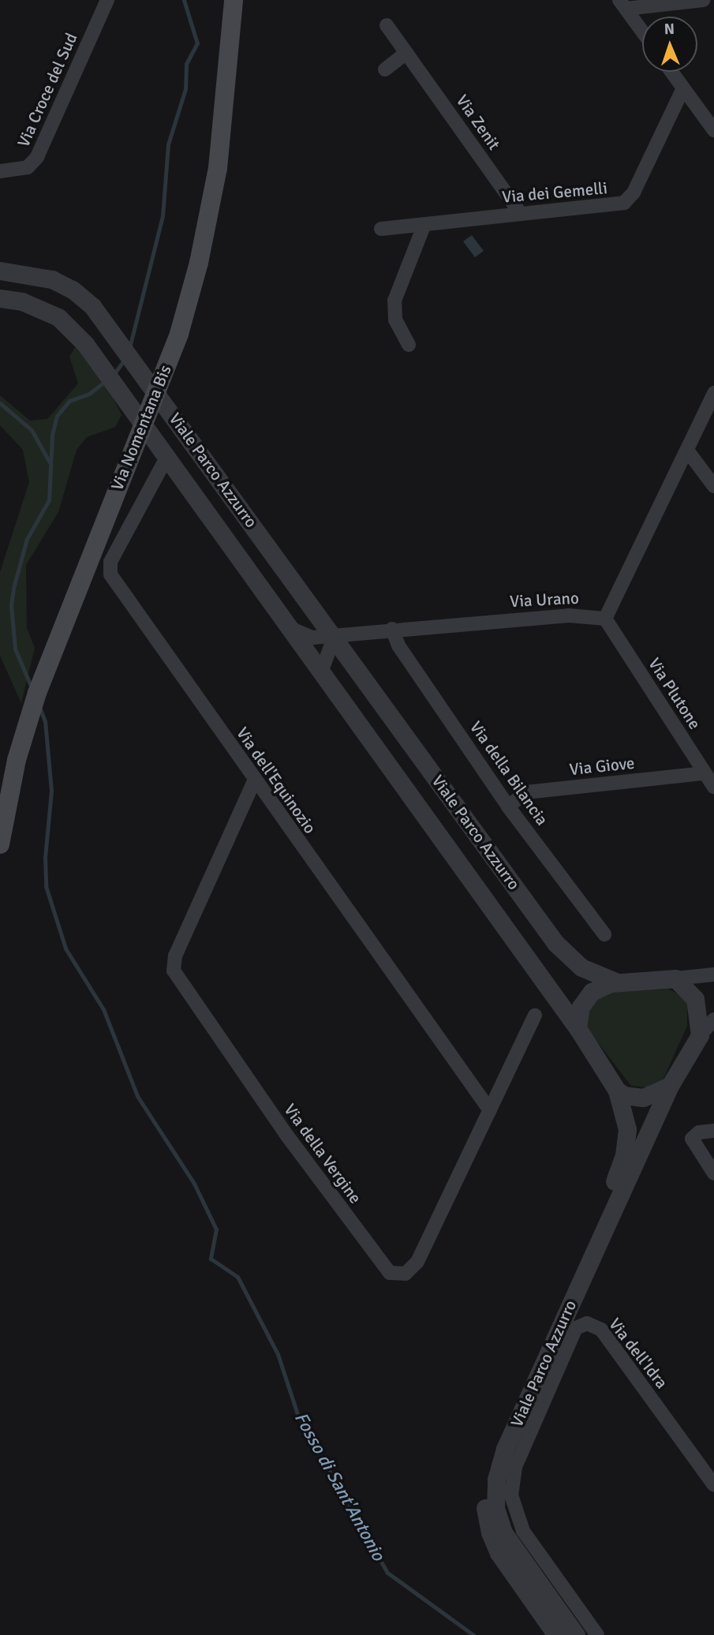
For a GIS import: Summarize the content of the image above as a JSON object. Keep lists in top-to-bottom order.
{
  "streets": {
    "main road": ["Via Nomentana Bis"],
    "street": [
      "Via Croce del Sud",
      "Via Zenit",
      "Via dei Gemelli",
      "Viale Parco Azzurro",
      "Via Urano",
      "Via Plutone",
      "Via Giove",
      "Via della Bilancia",
      "Via dell'Equinozio",
      "Via della Vergine",
      "Via dell'Idra"
    ]
  },
  "crossings": [
    ["Via Zenit", "Via dei Gemelli"],
    ["Viale Parco Azzurro", "Via Urano"],
    ["Viale Parco Azzurro", "Via dell'Equinozio"],
    ["Via Urano", "Via Plutone"],
    ["Via Urano", "Via della Bilancia"],
    ["Via Plutone", "Via Giove"],
    ["Via Giove", "Via della Bilancia"],
    ["Via dell'Equinozio", "Via della Vergine"]
  ],
  "water": ["Fosso di Sant'Antonio"],
  "north": "top"
}
